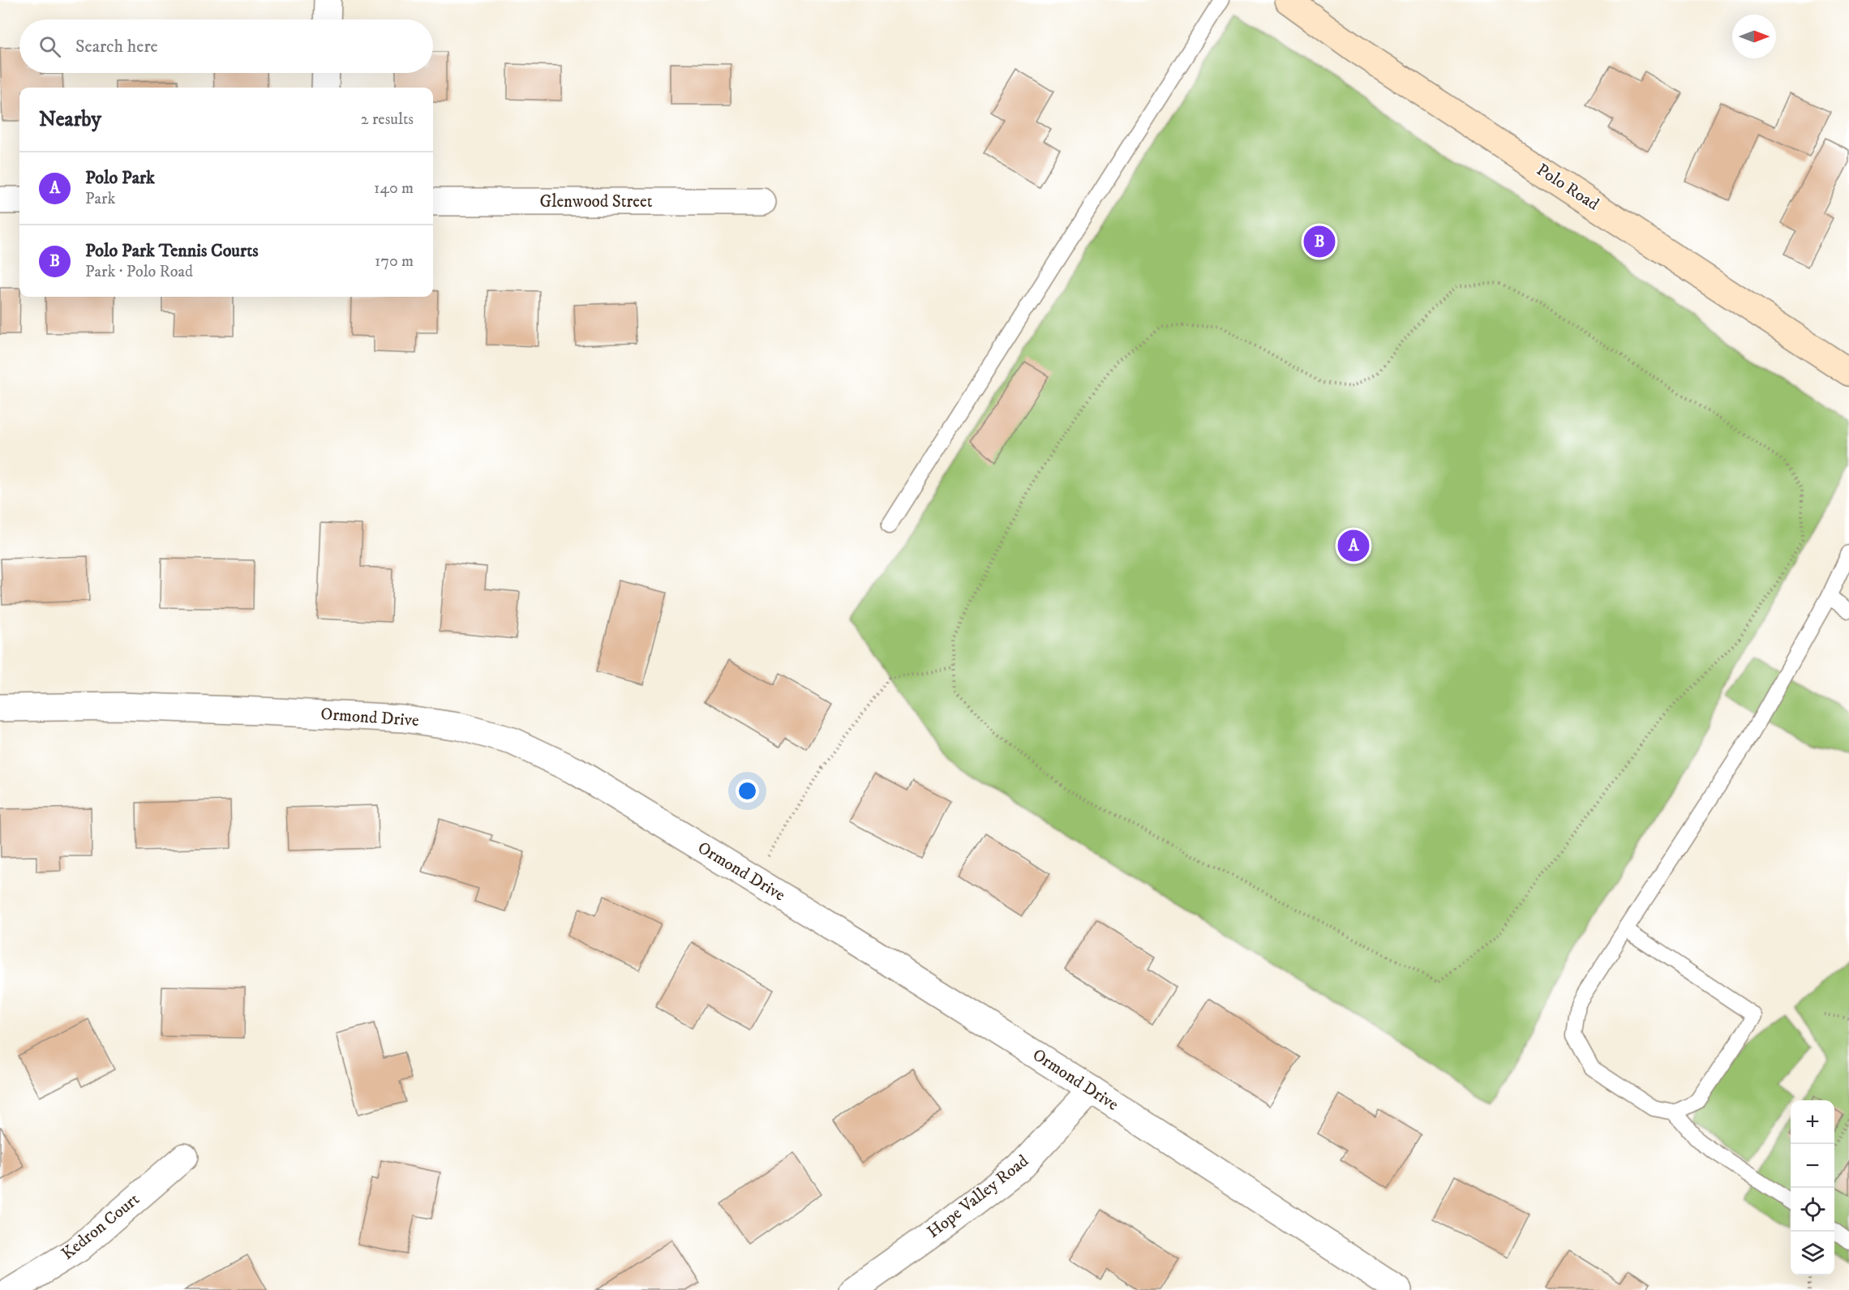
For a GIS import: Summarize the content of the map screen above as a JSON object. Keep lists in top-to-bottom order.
{
  "streets": {
    "main road": ["Polo Road"],
    "street": [
      "Glenwood Street",
      "Ormond Drive",
      "Hope Valley Road",
      "Kedron Court"
    ]
  },
  "crossings": [
    ["Ormond Drive", "Hope Valley Road"]
  ],
  "north": "right",
  "page": {
    "search": "Search here",
    "heading": ["Nearby", "2 results"],
    "list": [
      {
        "mark": "A",
        "name": "Polo Park",
        "note": "Park",
        "value": "140 m"
      },
      {
        "mark": "B",
        "name": "Polo Park Tennis Courts",
        "note": "Park · Polo Road",
        "value": "170 m"
      }
    ],
    "pins": ["B", "A"],
    "map_buttons": ["+", "−"]
  }
}
